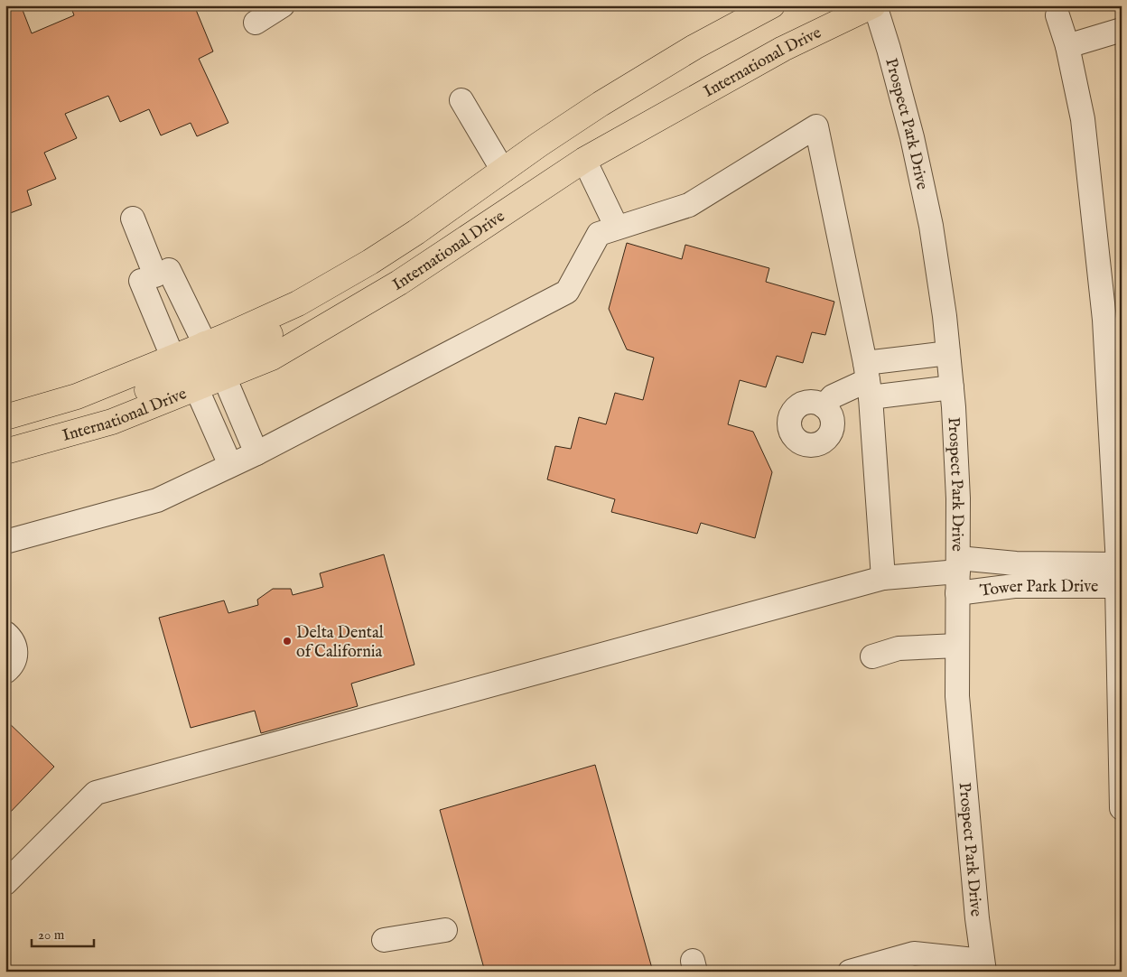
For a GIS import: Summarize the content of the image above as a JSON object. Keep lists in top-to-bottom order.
{
  "streets": {
    "main road": ["International Drive"],
    "street": ["Prospect Park Drive", "Tower Park Drive"]
  },
  "crossings": [
    ["International Drive", "Prospect Park Drive"],
    ["Prospect Park Drive", "Tower Park Drive"]
  ],
  "places": ["Delta Dental of California"],
  "scale_bar": "20 m"
}
